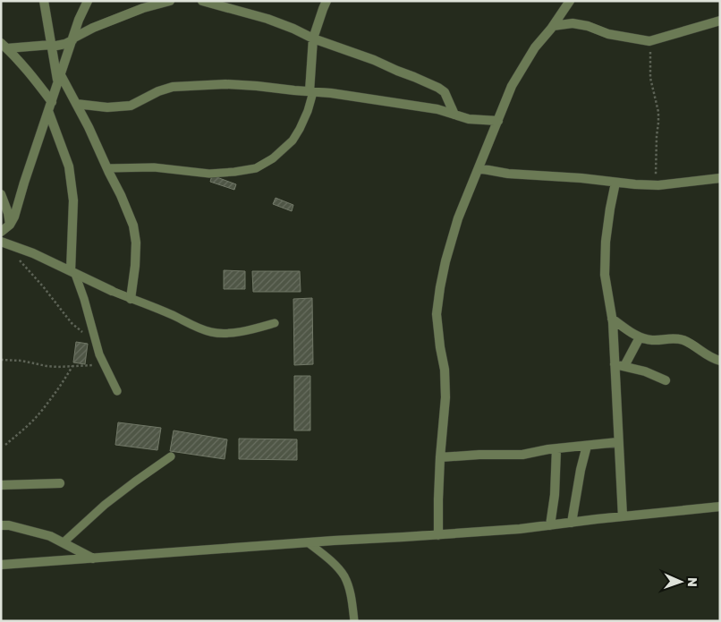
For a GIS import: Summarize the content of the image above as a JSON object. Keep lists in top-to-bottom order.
{
  "north": "right"
}
